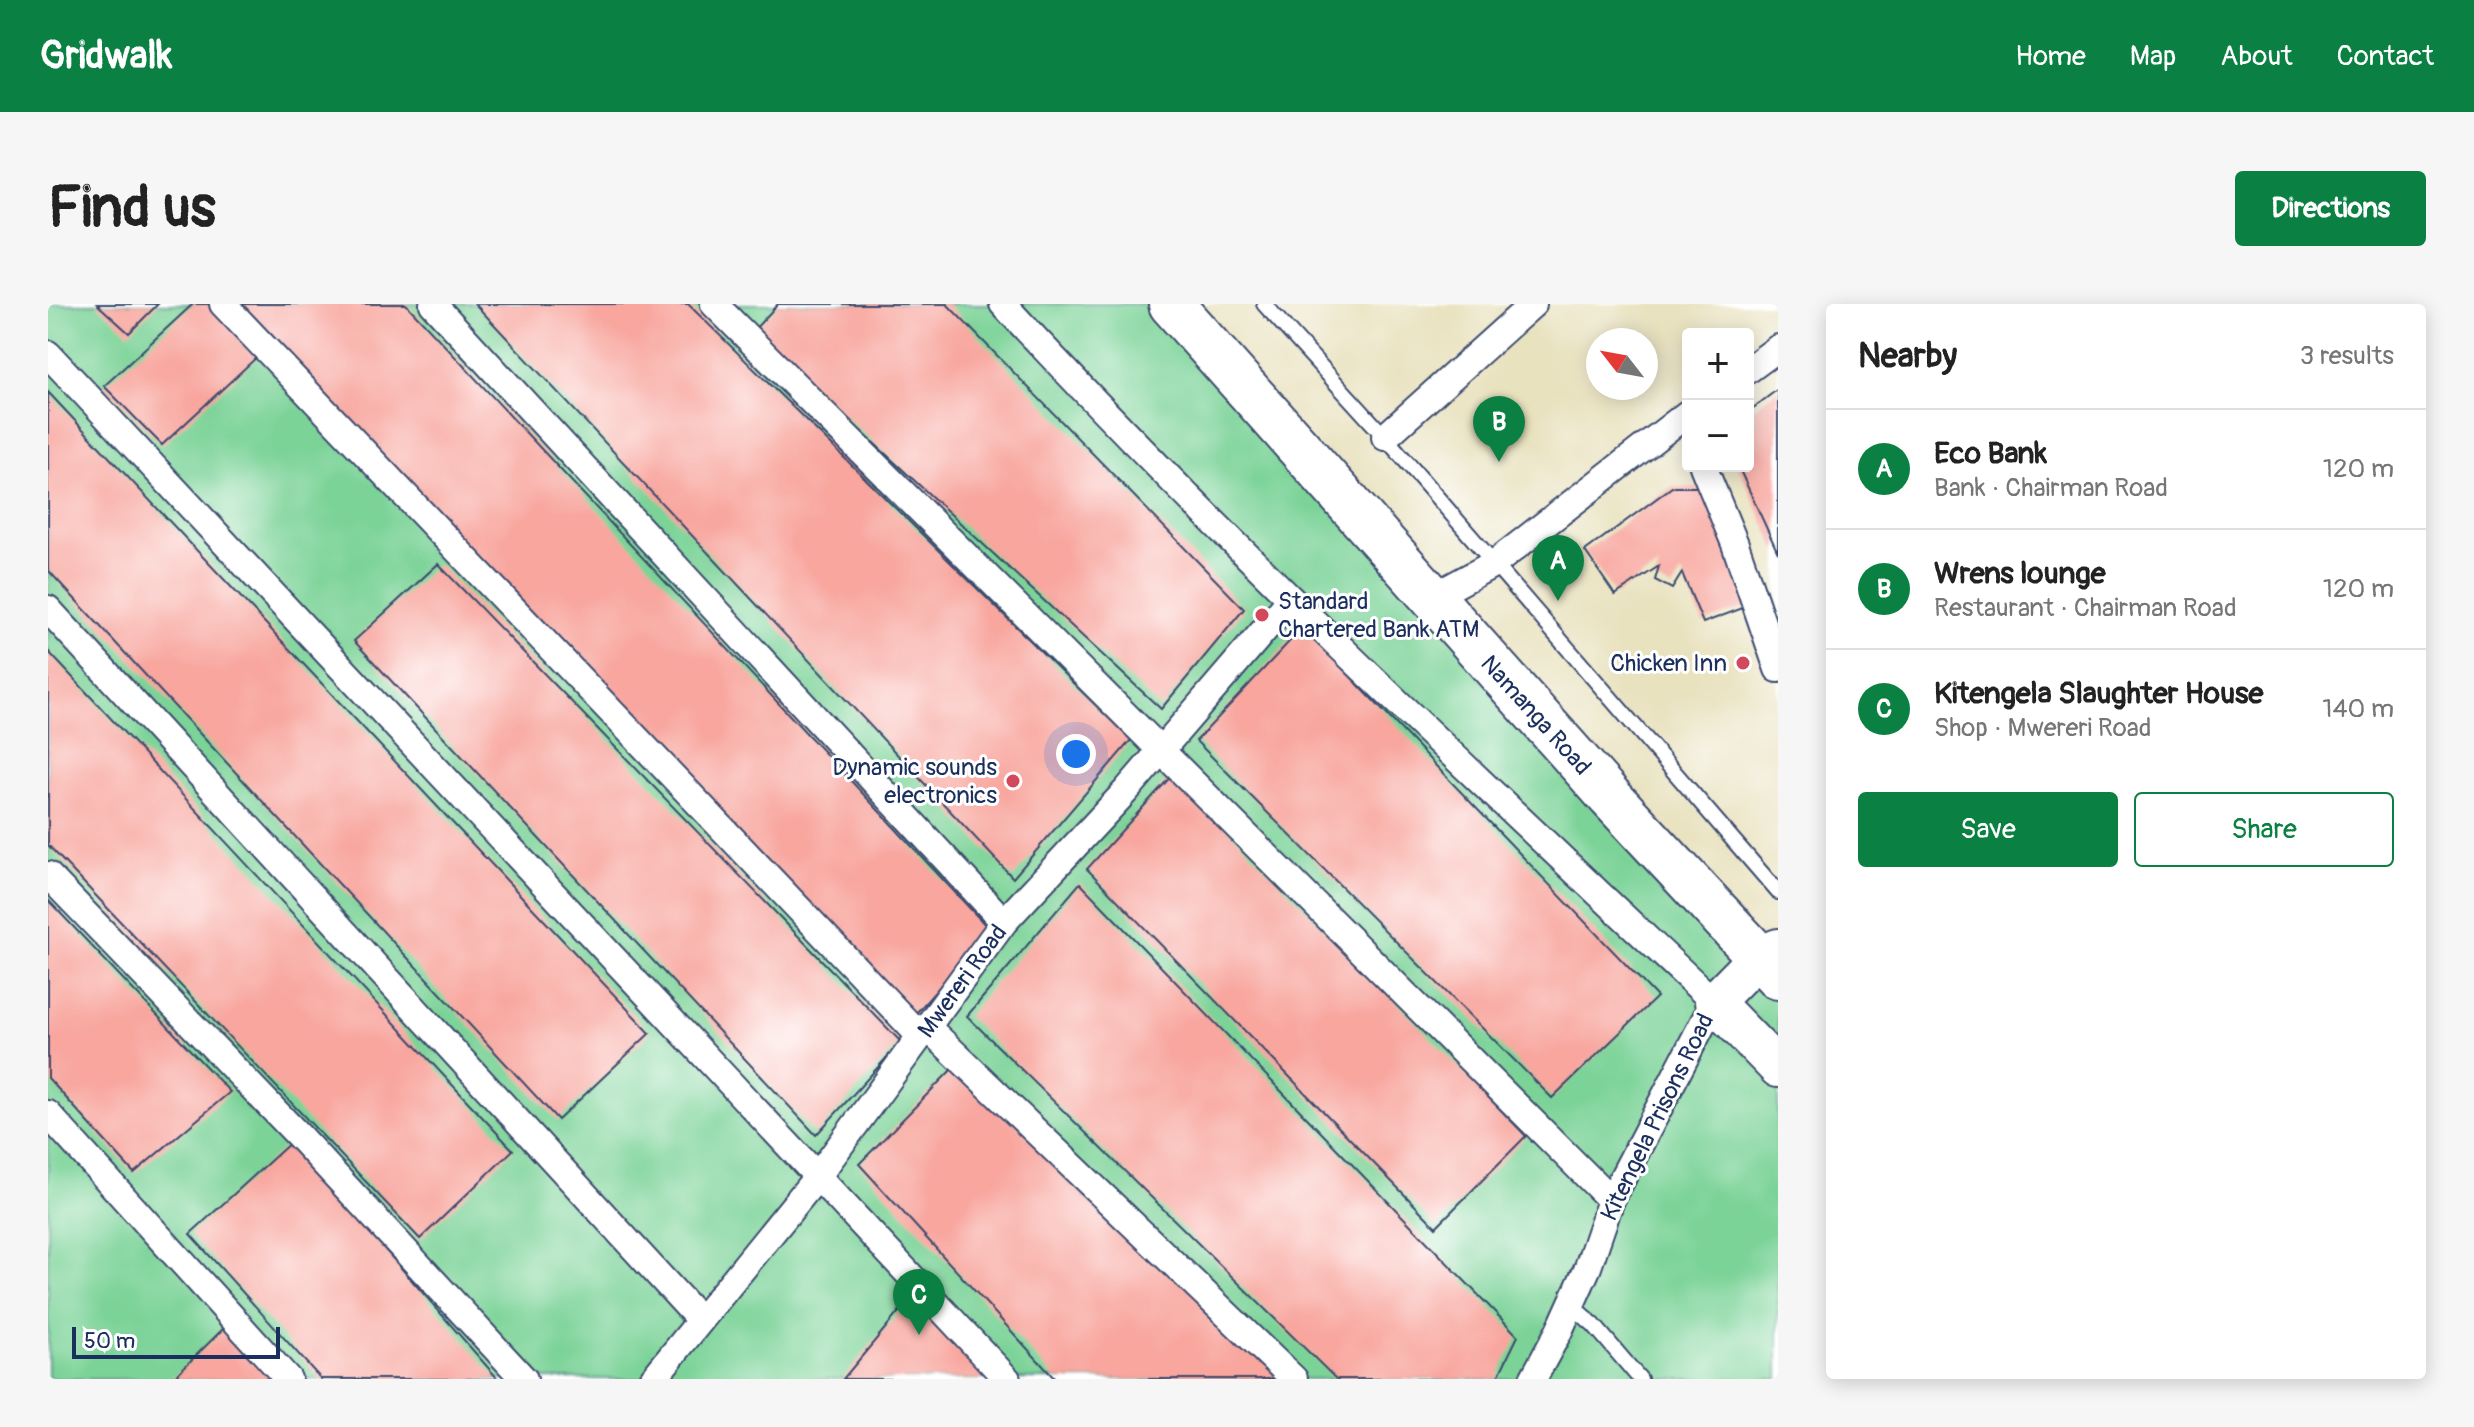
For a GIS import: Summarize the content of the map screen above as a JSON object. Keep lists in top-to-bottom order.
{
  "streets": {
    "highway": ["Namanga Road"],
    "street": ["Mwereri Road", "Kitengela Prisons Road"]
  },
  "crossings": [
    ["Namanga Road", "Kitengela Prisons Road"]
  ],
  "places": ["Standard Chartered Bank ATM", "Chicken Inn", "Dynamic sounds electronics"],
  "scale_bar": "50 m",
  "north": "top left",
  "page": {
    "header": "Gridwalk",
    "nav": [
      "Home",
      "Map",
      "About",
      "Contact"
    ],
    "buttons": [
      "Directions",
      ["Save", "Share"]
    ],
    "title": "Find us",
    "heading": ["Nearby", "3 results"],
    "map_buttons": ["+", "−"],
    "pins": ["B", "A", "C"],
    "list": [
      {
        "mark": "A",
        "name": "Eco Bank",
        "note": "Bank · Chairman Road",
        "value": "120 m"
      },
      {
        "mark": "B",
        "name": "Wrens lounge",
        "note": "Restaurant · Chairman Road",
        "value": "120 m"
      },
      {
        "mark": "C",
        "name": "Kitengela Slaughter House",
        "note": "Shop · Mwereri Road",
        "value": "140 m"
      }
    ],
    "scale": "50 m"
  }
}
